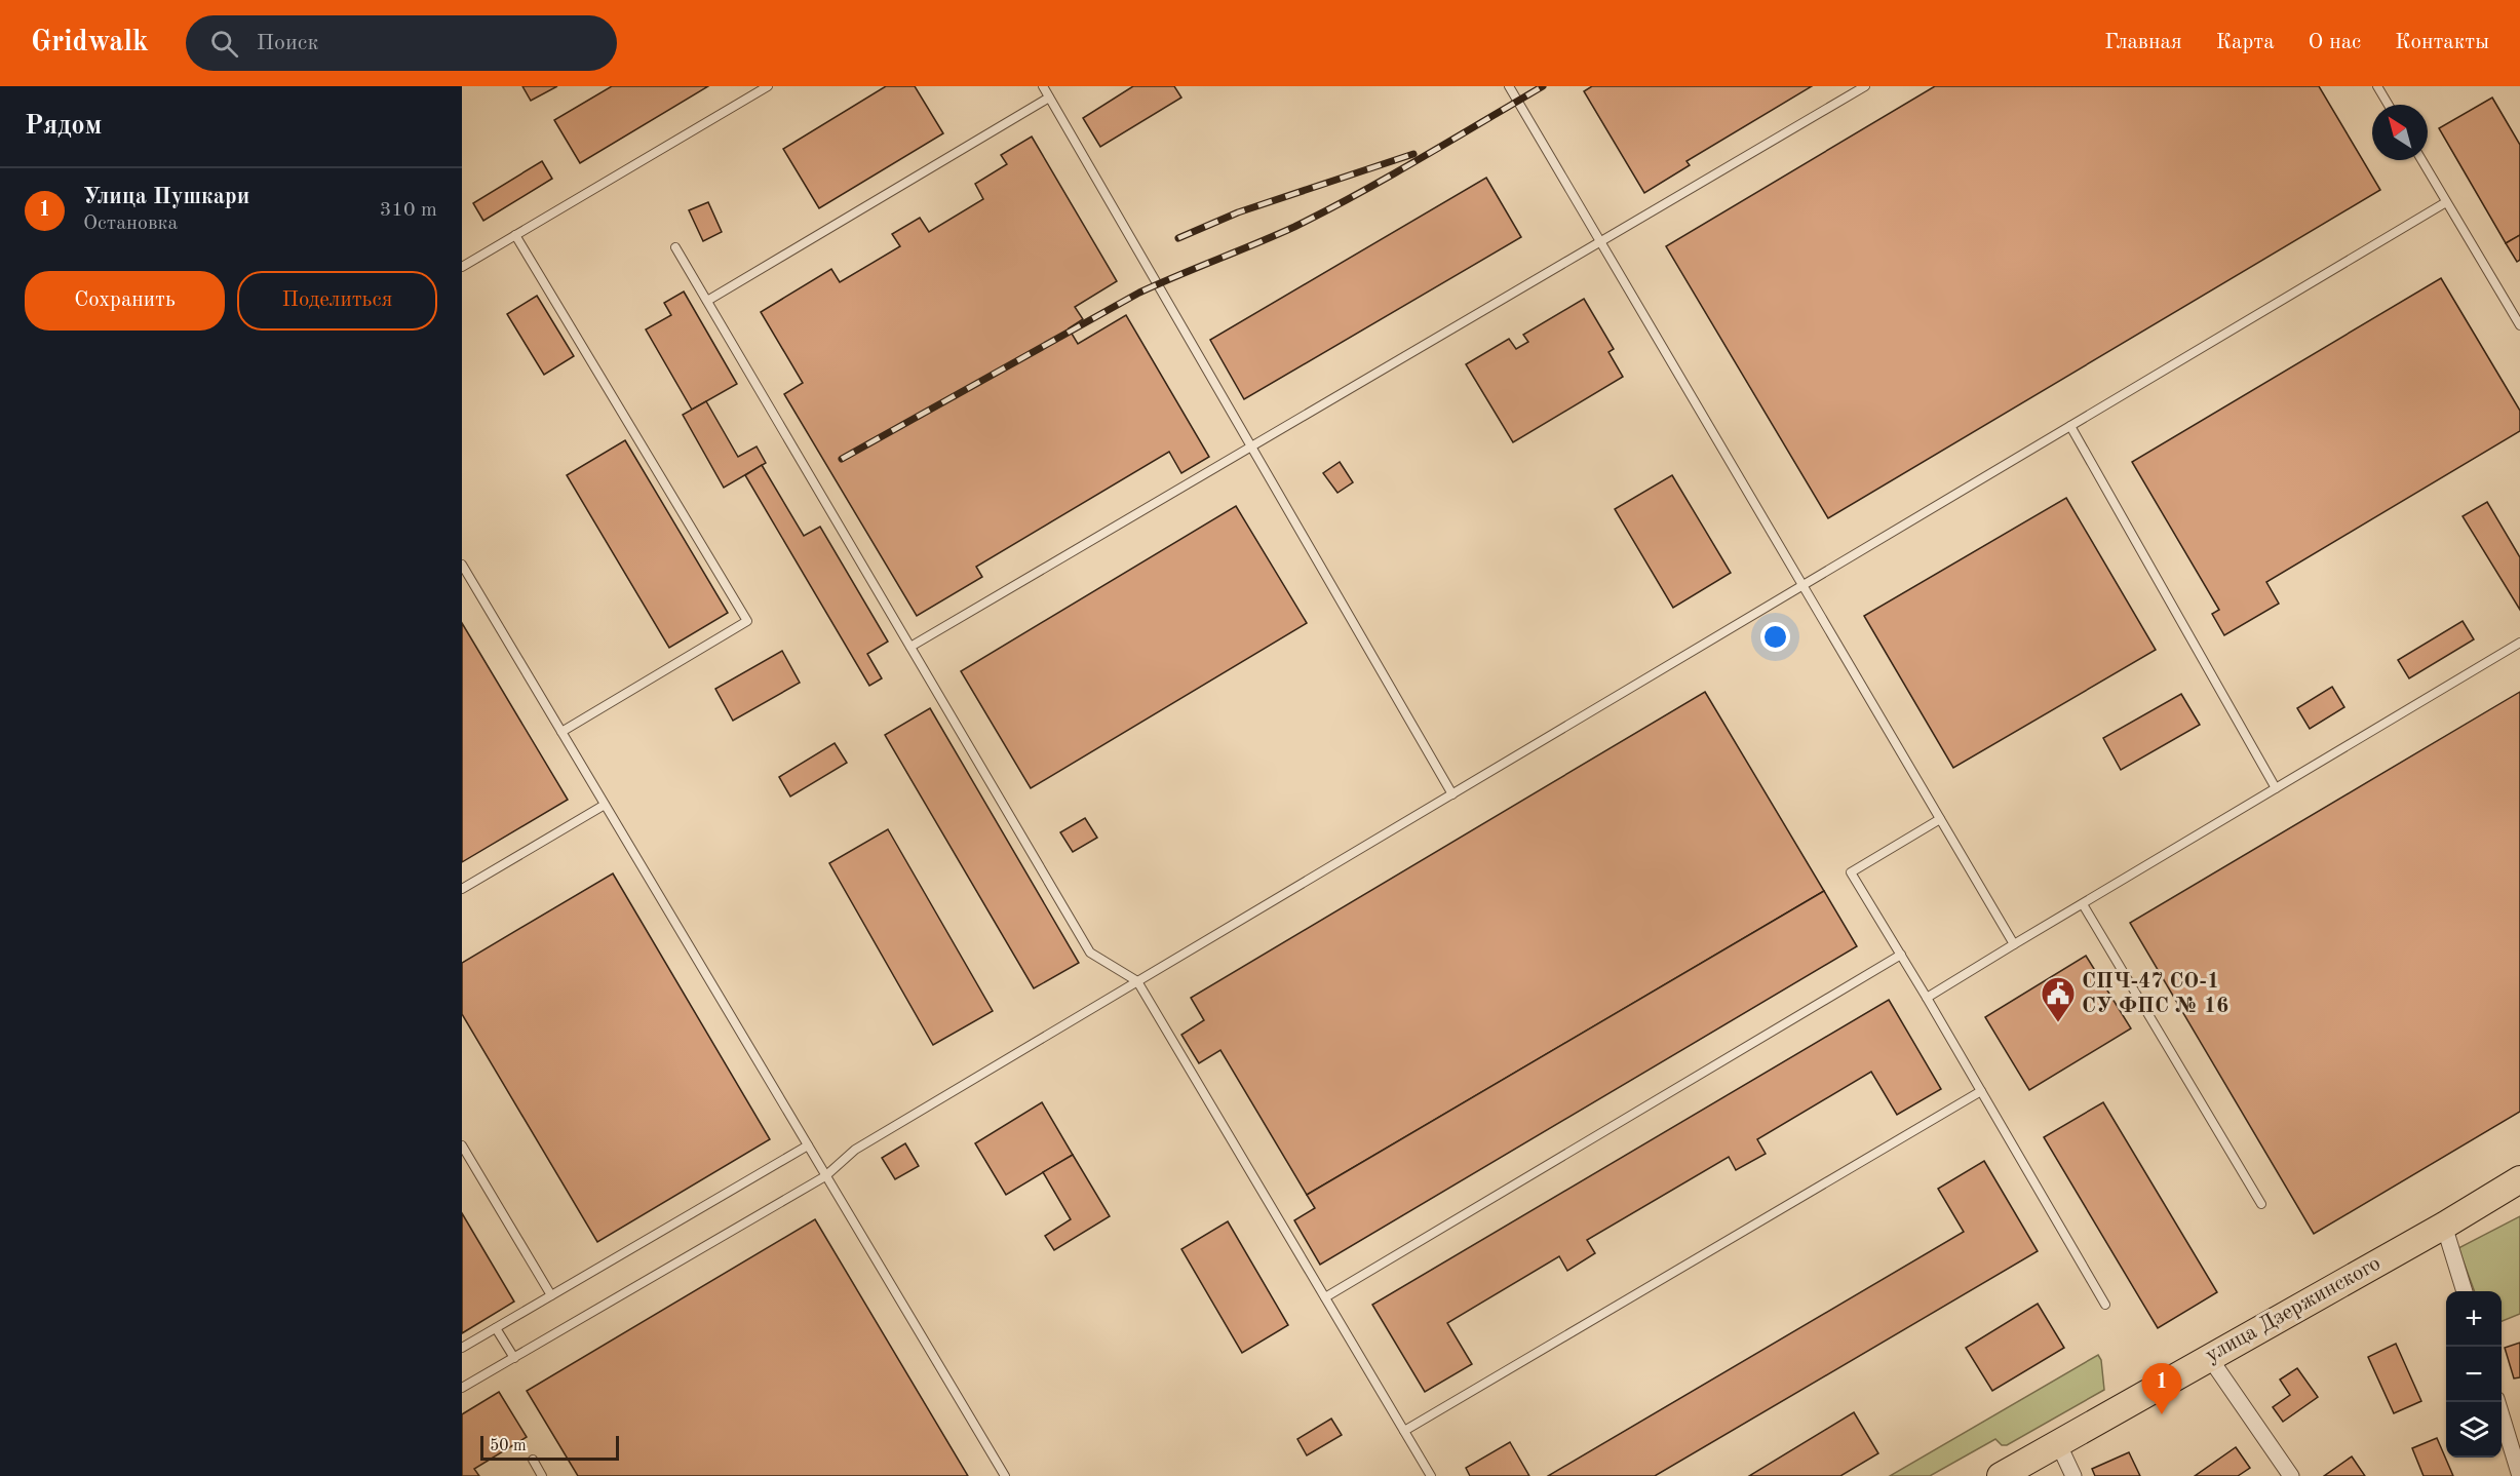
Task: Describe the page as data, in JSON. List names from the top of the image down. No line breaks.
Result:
{"streets":{"highway":["улица Дзержинского"]},"places":{"public building":["СПЧ-47 СО-1 СУ ФПС № 16"]},"scale_bar":"50 m","north":"top left","page":{"header":"Gridwalk","search":"Поиск","nav":["Главная","Карта","О нас","Контакты"],"heading":"Рядом","list":[{"mark":"1","name":"Улица Пушкари","note":"Остановка","value":"310 m"}],"buttons":["Сохранить","Поделиться"],"map_buttons":["+","−"],"pins":"1","scale":"50 m"}}
